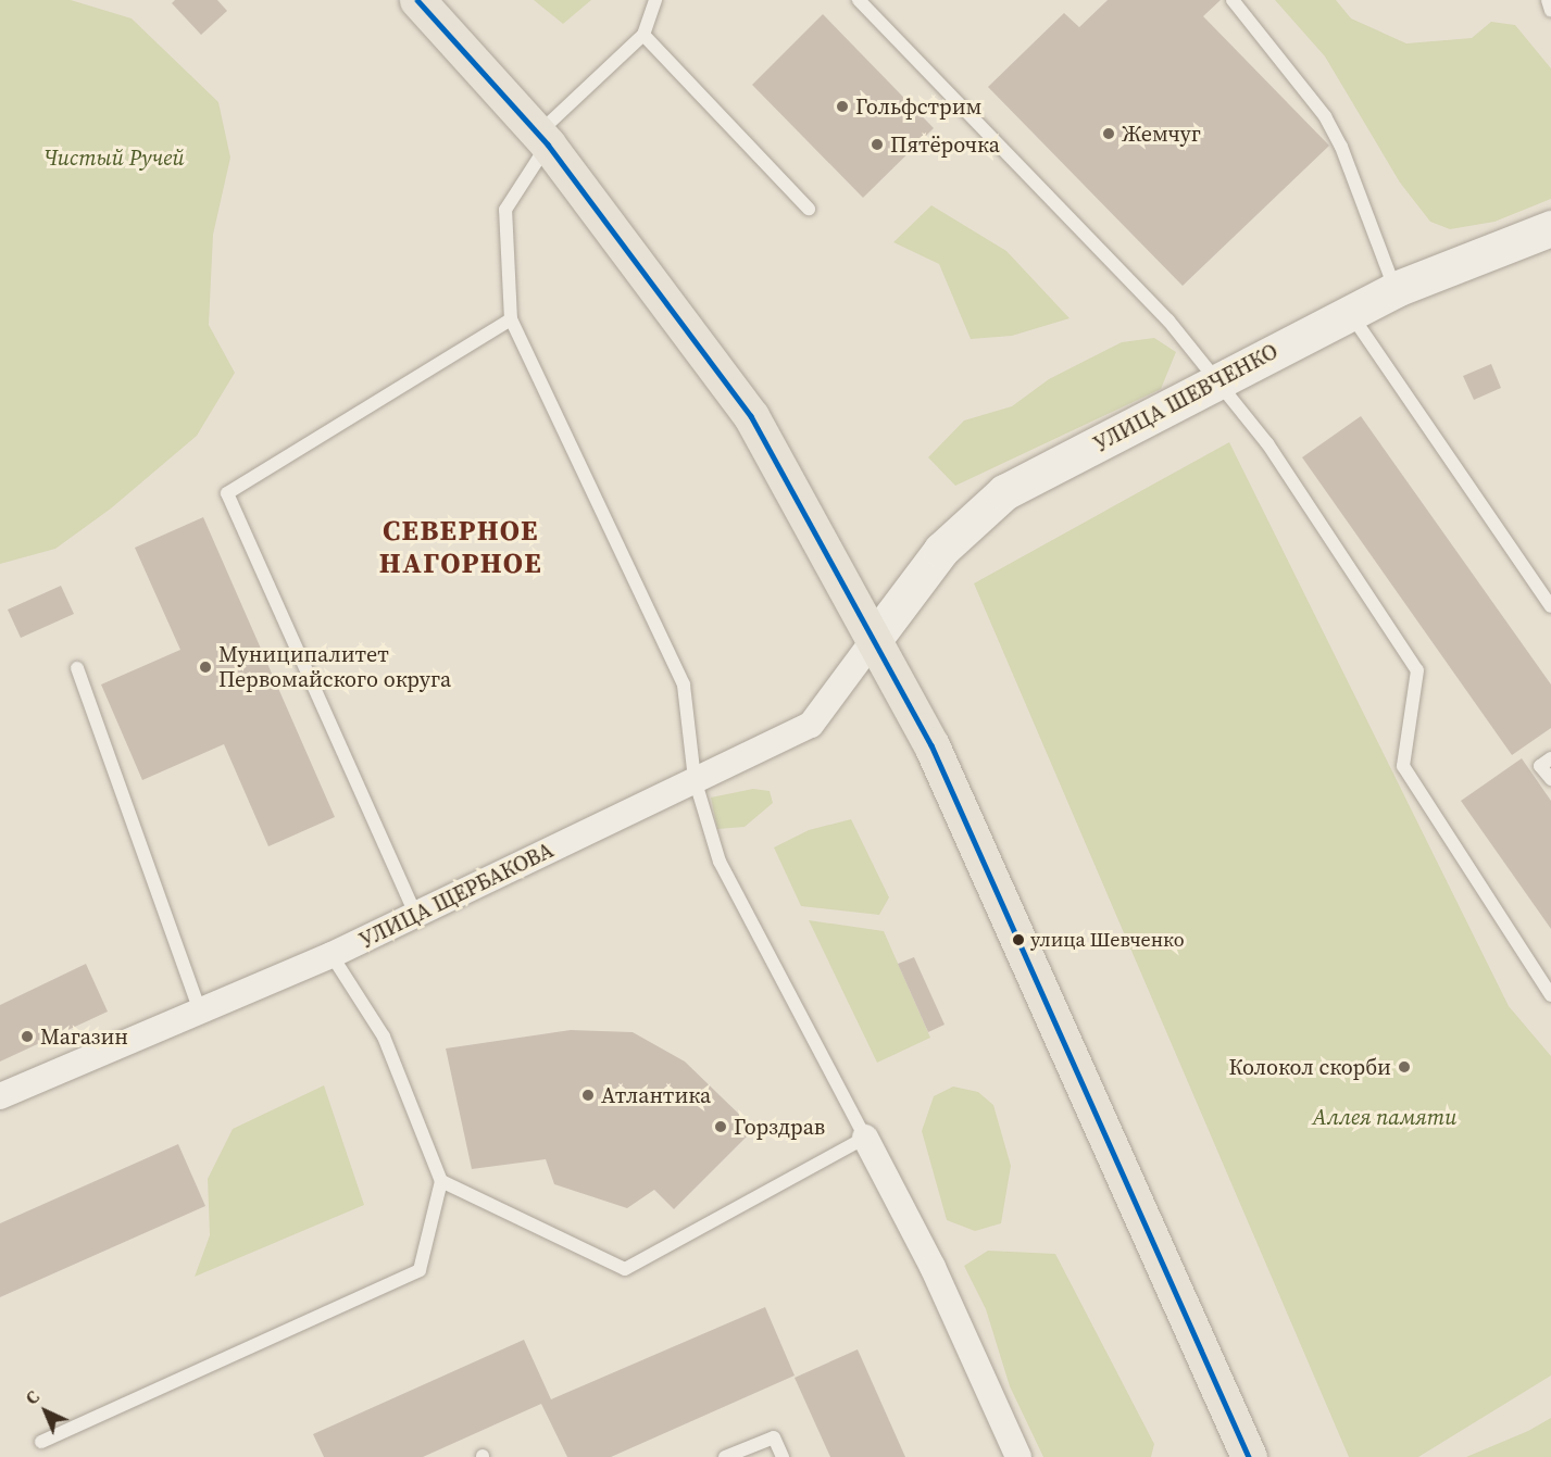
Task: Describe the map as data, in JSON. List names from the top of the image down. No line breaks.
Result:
{"streets":{"main road":["УЛИЦА ШЕВЧЕНКО"],"street":["УЛИЦА ЩЕРБАКОВА"]},"crossings":[["УЛИЦА ШЕВЧЕНКО","УЛИЦА ЩЕРБАКОВА"]],"districts":["СЕВЕРНОЕ НАГОРНОЕ"],"parks":["Чистый Ручей","Аллея памяти"],"places":["Гольфстрим","Жемчуг","Пятёрочка","Муниципалитет Первомайского округа","улица Шевченко","Магазин","Колокол скорби","Атлантика","Горздрав"],"north":"top left"}
